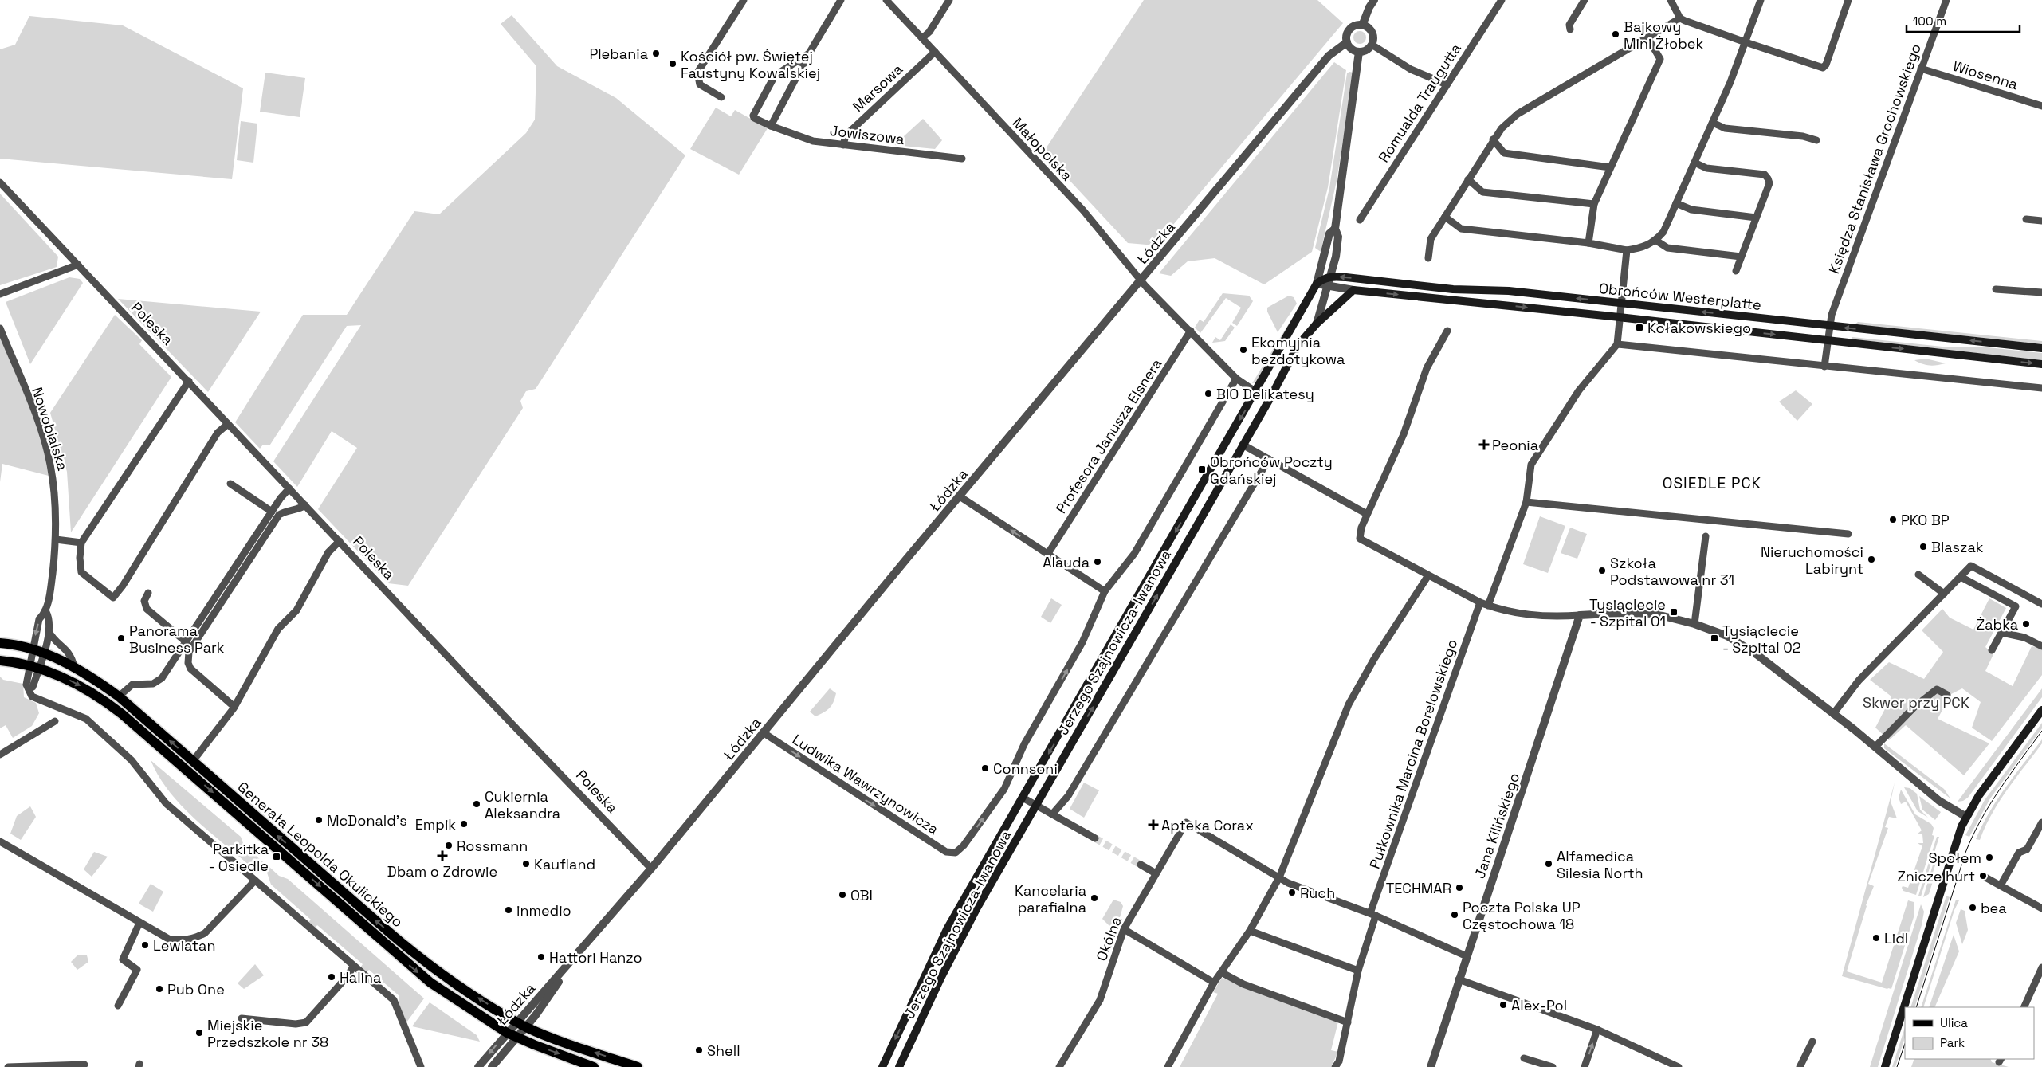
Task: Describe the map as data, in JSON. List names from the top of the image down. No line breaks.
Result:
{"streets":{"main road":["Obrońców Westerplatte","Jerzego Szajnowicza-Iwanowa","Generała Leopolda Okulickiego"],"street":["Wiosenna","Marsowa","Romualda Traugutta","Jowiszowa","Małopolska","Księdza Stanisława Grochowskiego","Łódzka","Poleska","Nowobialska","Profesora Janusza Elsnera","Pułkownika Marcina Borelowskiego","Ludwika Wawrzynowicza","Jana Kilińskiego","Okólna"]},"crossings":[["Wiosenna","Księdza Stanisława Grochowskiego"],["Marsowa","Jowiszowa"],["Marsowa","Małopolska"],["Małopolska","Łódzka"],["Małopolska","Profesora Janusza Elsnera"],["Małopolska","Jerzego Szajnowicza-Iwanowa"],["Księdza Stanisława Grochowskiego","Obrońców Westerplatte"],["Łódzka","Poleska"],["Łódzka","Jerzego Szajnowicza-Iwanowa"],["Łódzka","Ludwika Wawrzynowicza"],["Łódzka","Generała Leopolda Okulickiego"],["Obrońców Westerplatte","Jerzego Szajnowicza-Iwanowa"],["Nowobialska","Generała Leopolda Okulickiego"],["Jerzego Szajnowicza-Iwanowa","Ludwika Wawrzynowicza"]],"one_way":["Ludwika Wawrzynowicza"],"districts":["OSIEDLE PCK"],"parks":["Skwer przy PCK"],"places":{"other":["Bajkowy Mini Żłobek","Plebania","Kościół pw. Świętej Faustyny Kowalskiej","Ekomyjnia bezdotykowa","BIO Delikatesy","PKO BP","Blaszak","Nieruchomości Labirynt","Alauda","Szkoła Podstawowa nr 31","Żabka","Panorama Business Park","Connsoni","Cukiernia Aleksandra","McDonald's","Empik","Rossmann","Społem","Kaufland","Alfamedica Silesia North","Znicze hurt","TECHMAR","Ruch","OBI","Kancelaria parafialna","bea","inmedio","Poczta Polska UP Częstochowa 18","Lidl","Lewiatan","Hattori Hanzo","Halina","Pub One","Alex-Pol","Miejskie Przedszkole nr 38","Shell"],"transit":["Kołakowskiego","Obrońców Poczty Gdańskiej","Tysiąclecie - Szpital 01","Tysiąclecie - Szpital 02","Parkitka - Osiedle"],"health":["Peonia","Apteka Corax","Dbam o Zdrowie"]},"legend":["Ulica","Park"],"scale_bar":"100 m"}
